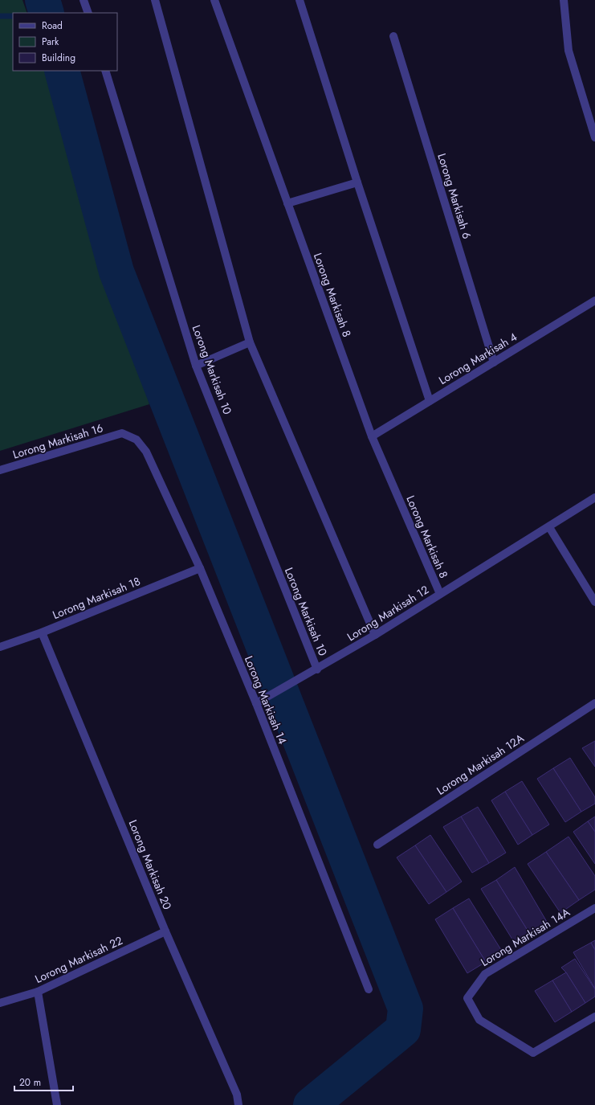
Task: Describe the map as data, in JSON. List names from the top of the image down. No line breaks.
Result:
{"streets":{"street":["Lorong Markisah 6","Lorong Markisah 8","Lorong Markisah 4","Lorong Markisah 10","Lorong Markisah 16","Lorong Markisah 18","Lorong Markisah 12","Lorong Markisah 14","Lorong Markisah 12A","Lorong Markisah 20","Lorong Markisah 14A","Lorong Markisah 22"]},"crossings":[["Lorong Markisah 6","Lorong Markisah 4"],["Lorong Markisah 8","Lorong Markisah 4"],["Lorong Markisah 8","Lorong Markisah 12"],["Lorong Markisah 10","Lorong Markisah 12"],["Lorong Markisah 16","Lorong Markisah 14"],["Lorong Markisah 18","Lorong Markisah 14"],["Lorong Markisah 18","Lorong Markisah 20"],["Lorong Markisah 12","Lorong Markisah 14"],["Lorong Markisah 20","Lorong Markisah 22"]],"legend":["Road","Park","Building"],"scale_bar":"20 m"}
